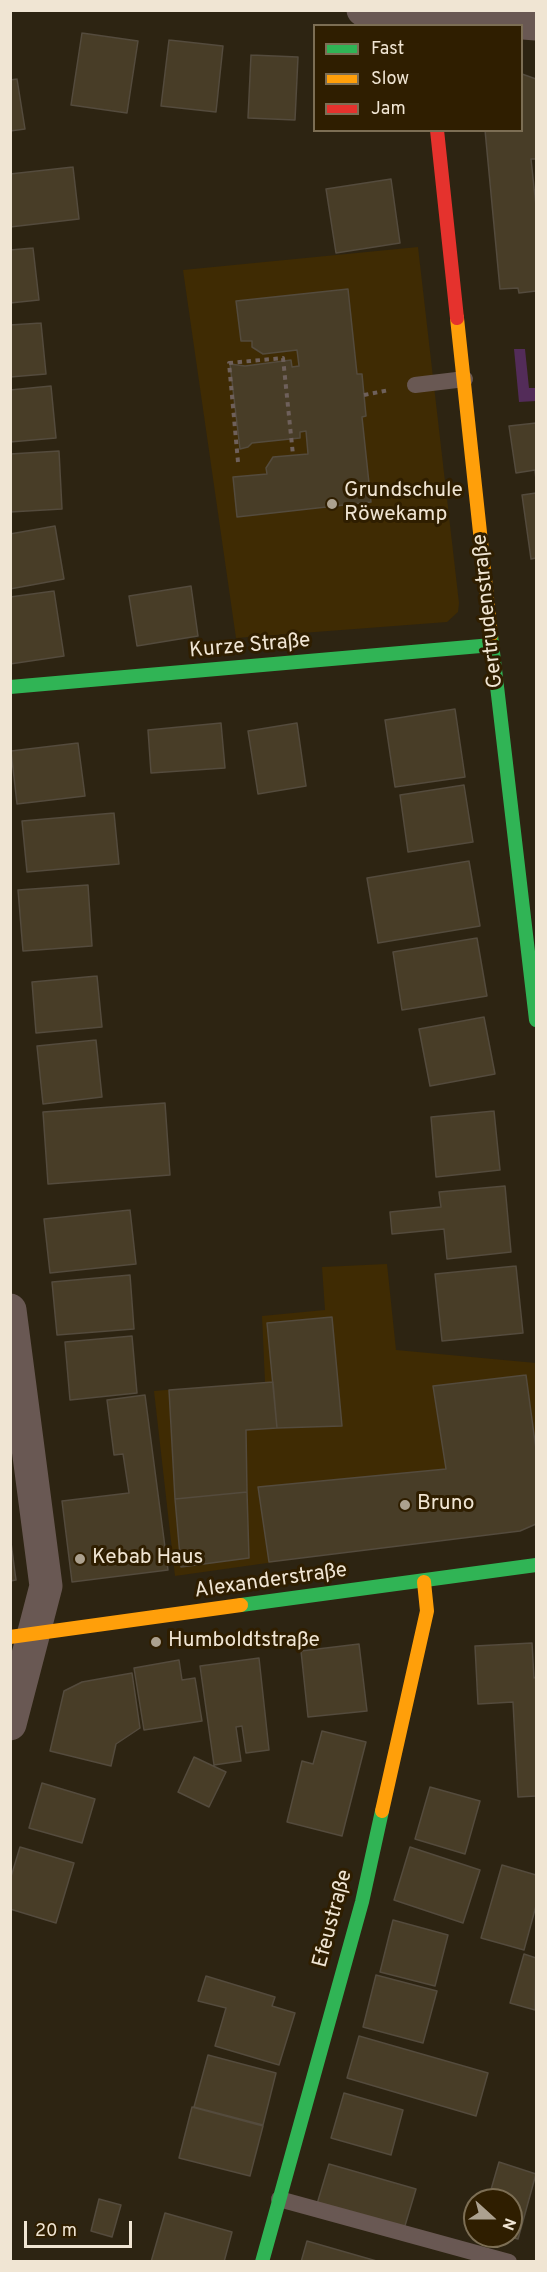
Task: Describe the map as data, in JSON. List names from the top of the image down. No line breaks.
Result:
{"streets":{"street":["Gertrudenstraße","Kurze Straße","Alexanderstraße","Efeustraße"]},"crossings":[["Gertrudenstraße","Kurze Straße"],["Alexanderstraße","Efeustraße"]],"places":["Grundschule Röwekamp","Bruno","Kebab Haus","Humboldtstraße"],"legend":["Fast","Slow","Jam"],"scale_bar":"20 m","north":"right"}
